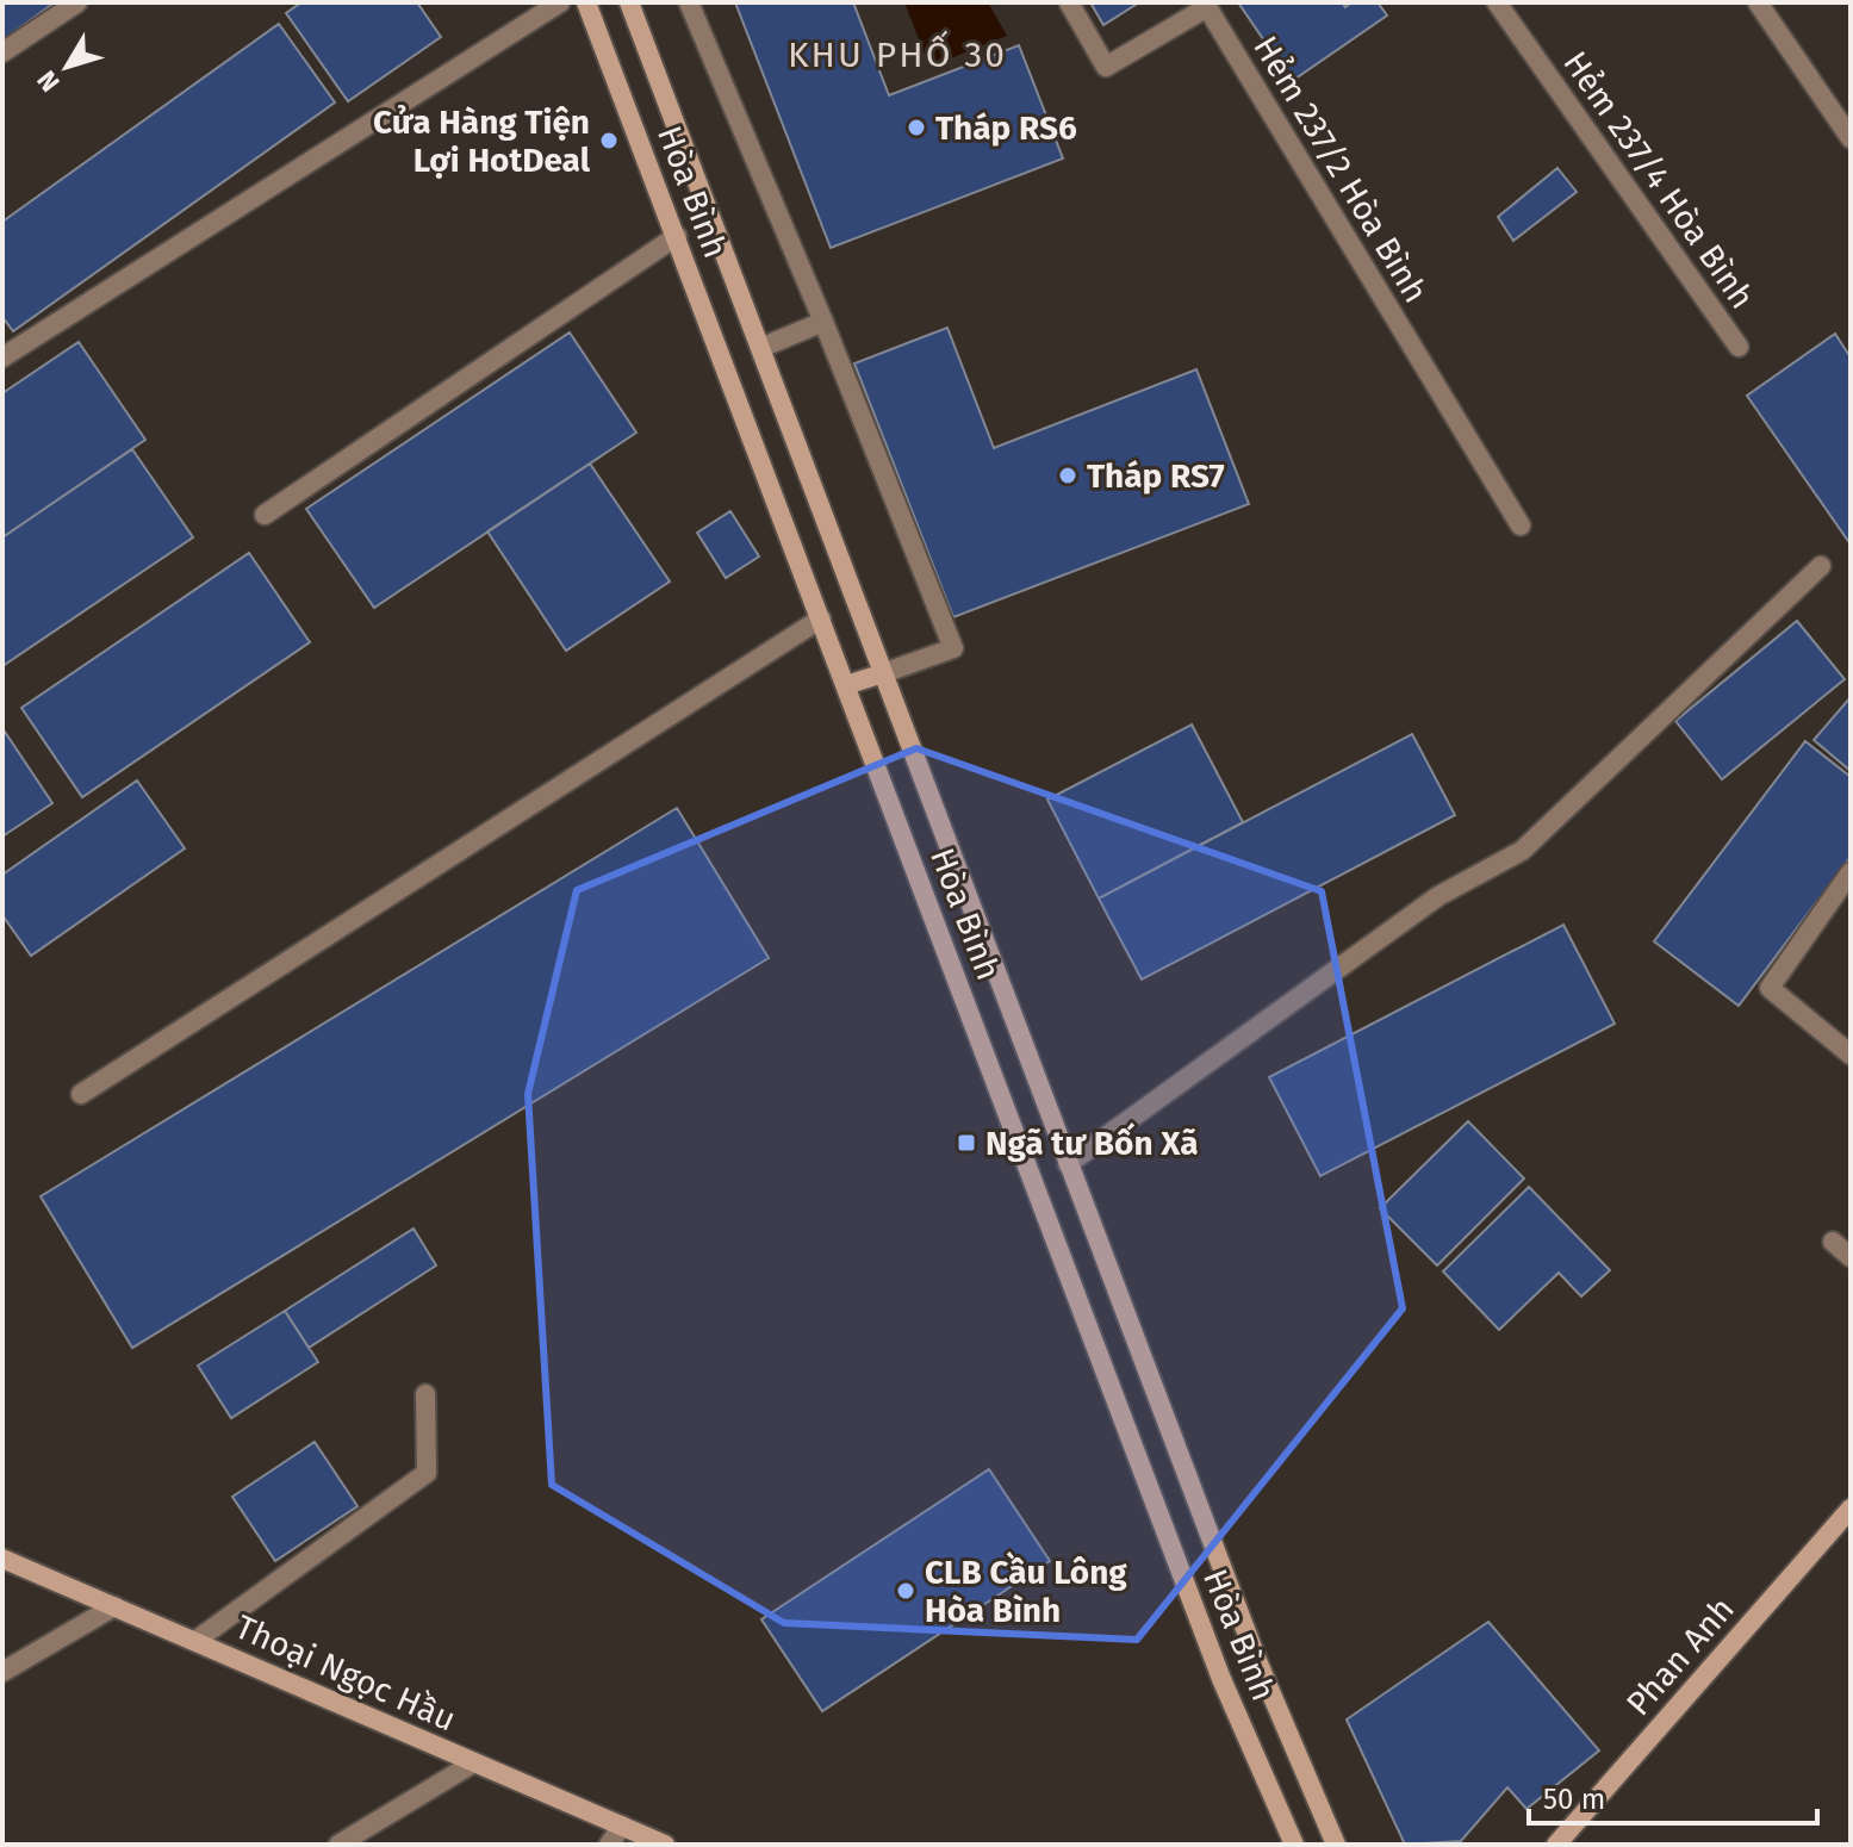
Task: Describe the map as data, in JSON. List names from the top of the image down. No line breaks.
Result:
{"streets":{"main road":["Hòa Bình","Phan Anh","Thoại Ngọc Hầu"],"street":["Hẻm 237/2 Hòa Bình","Hẻm 237/4 Hòa Bình"]},"districts":["KHU PHỐ 30"],"places":{"other":["Tháp RS6","Cửa Hàng Tiện Lợi HotDeal","Tháp RS7","CLB Cầu Lông Hòa Bình"],"transit":["Ngã tư Bốn Xã"]},"scale_bar":"50 m","north":"bottom left"}
